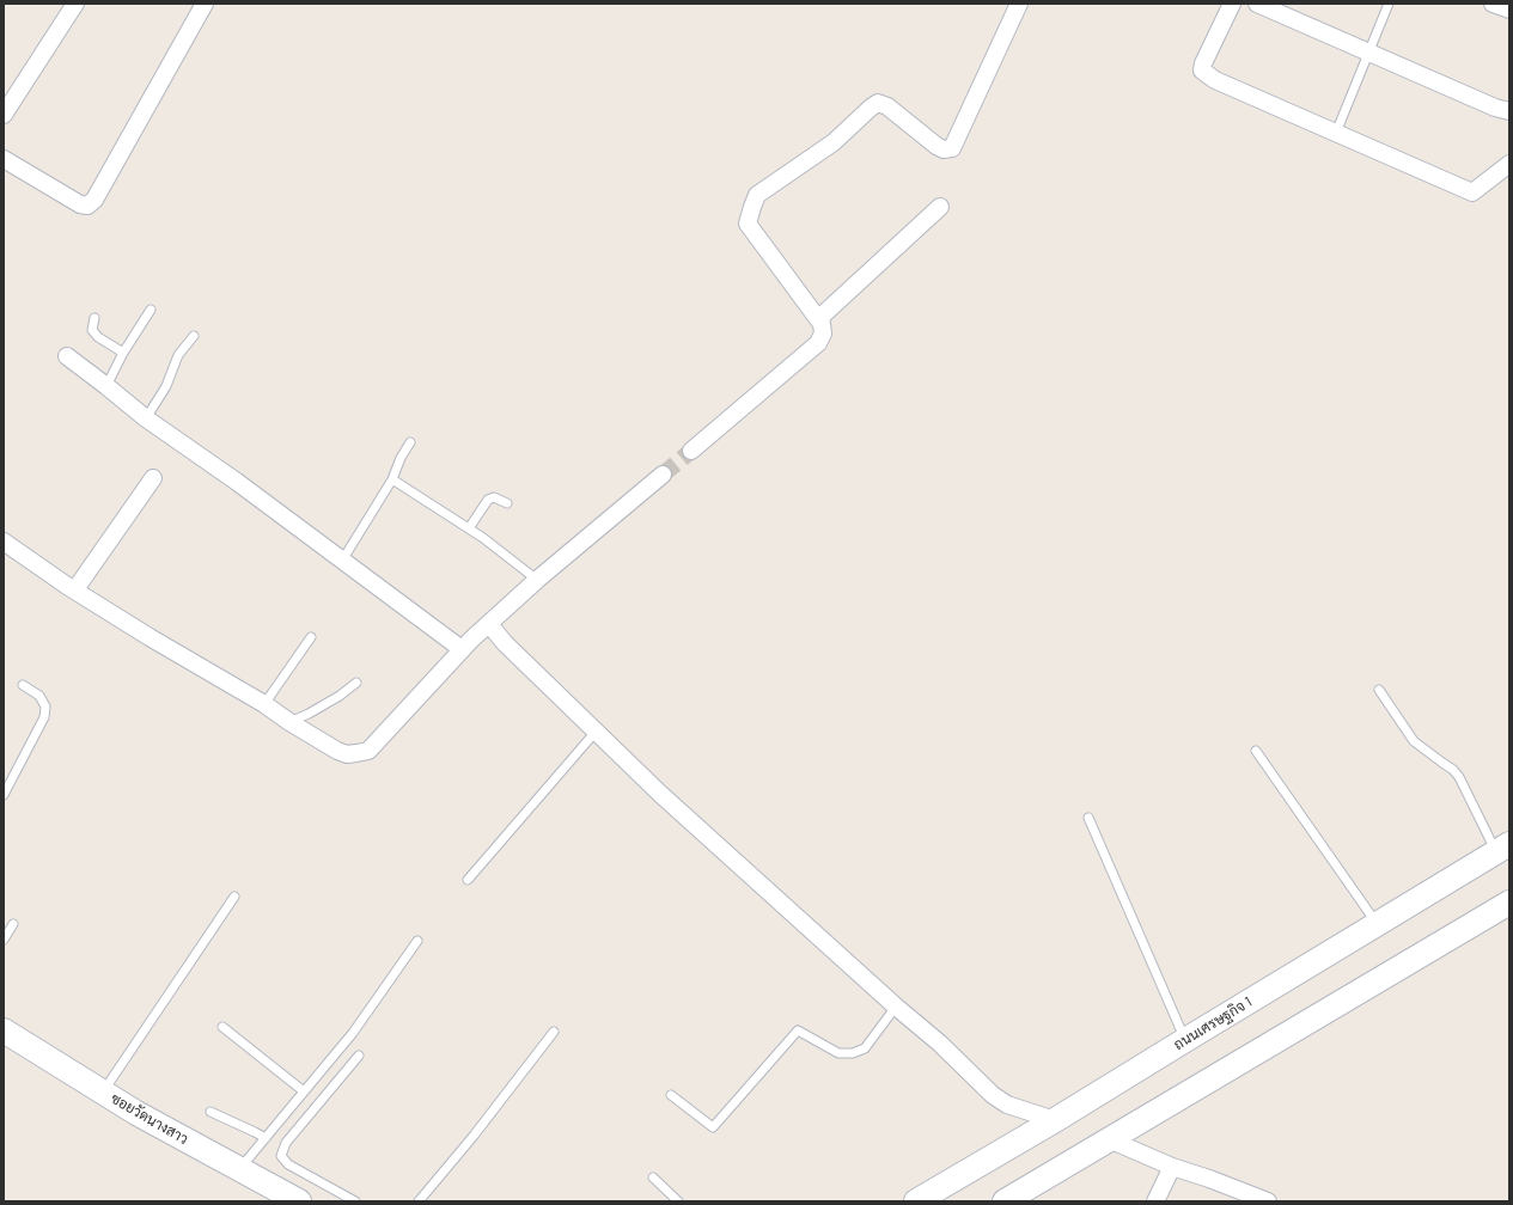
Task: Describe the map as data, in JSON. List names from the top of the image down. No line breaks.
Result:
{"streets":{"main road":["ถนนเศรษฐกิจ 1","ซอยวัดนางสาว"]}}
